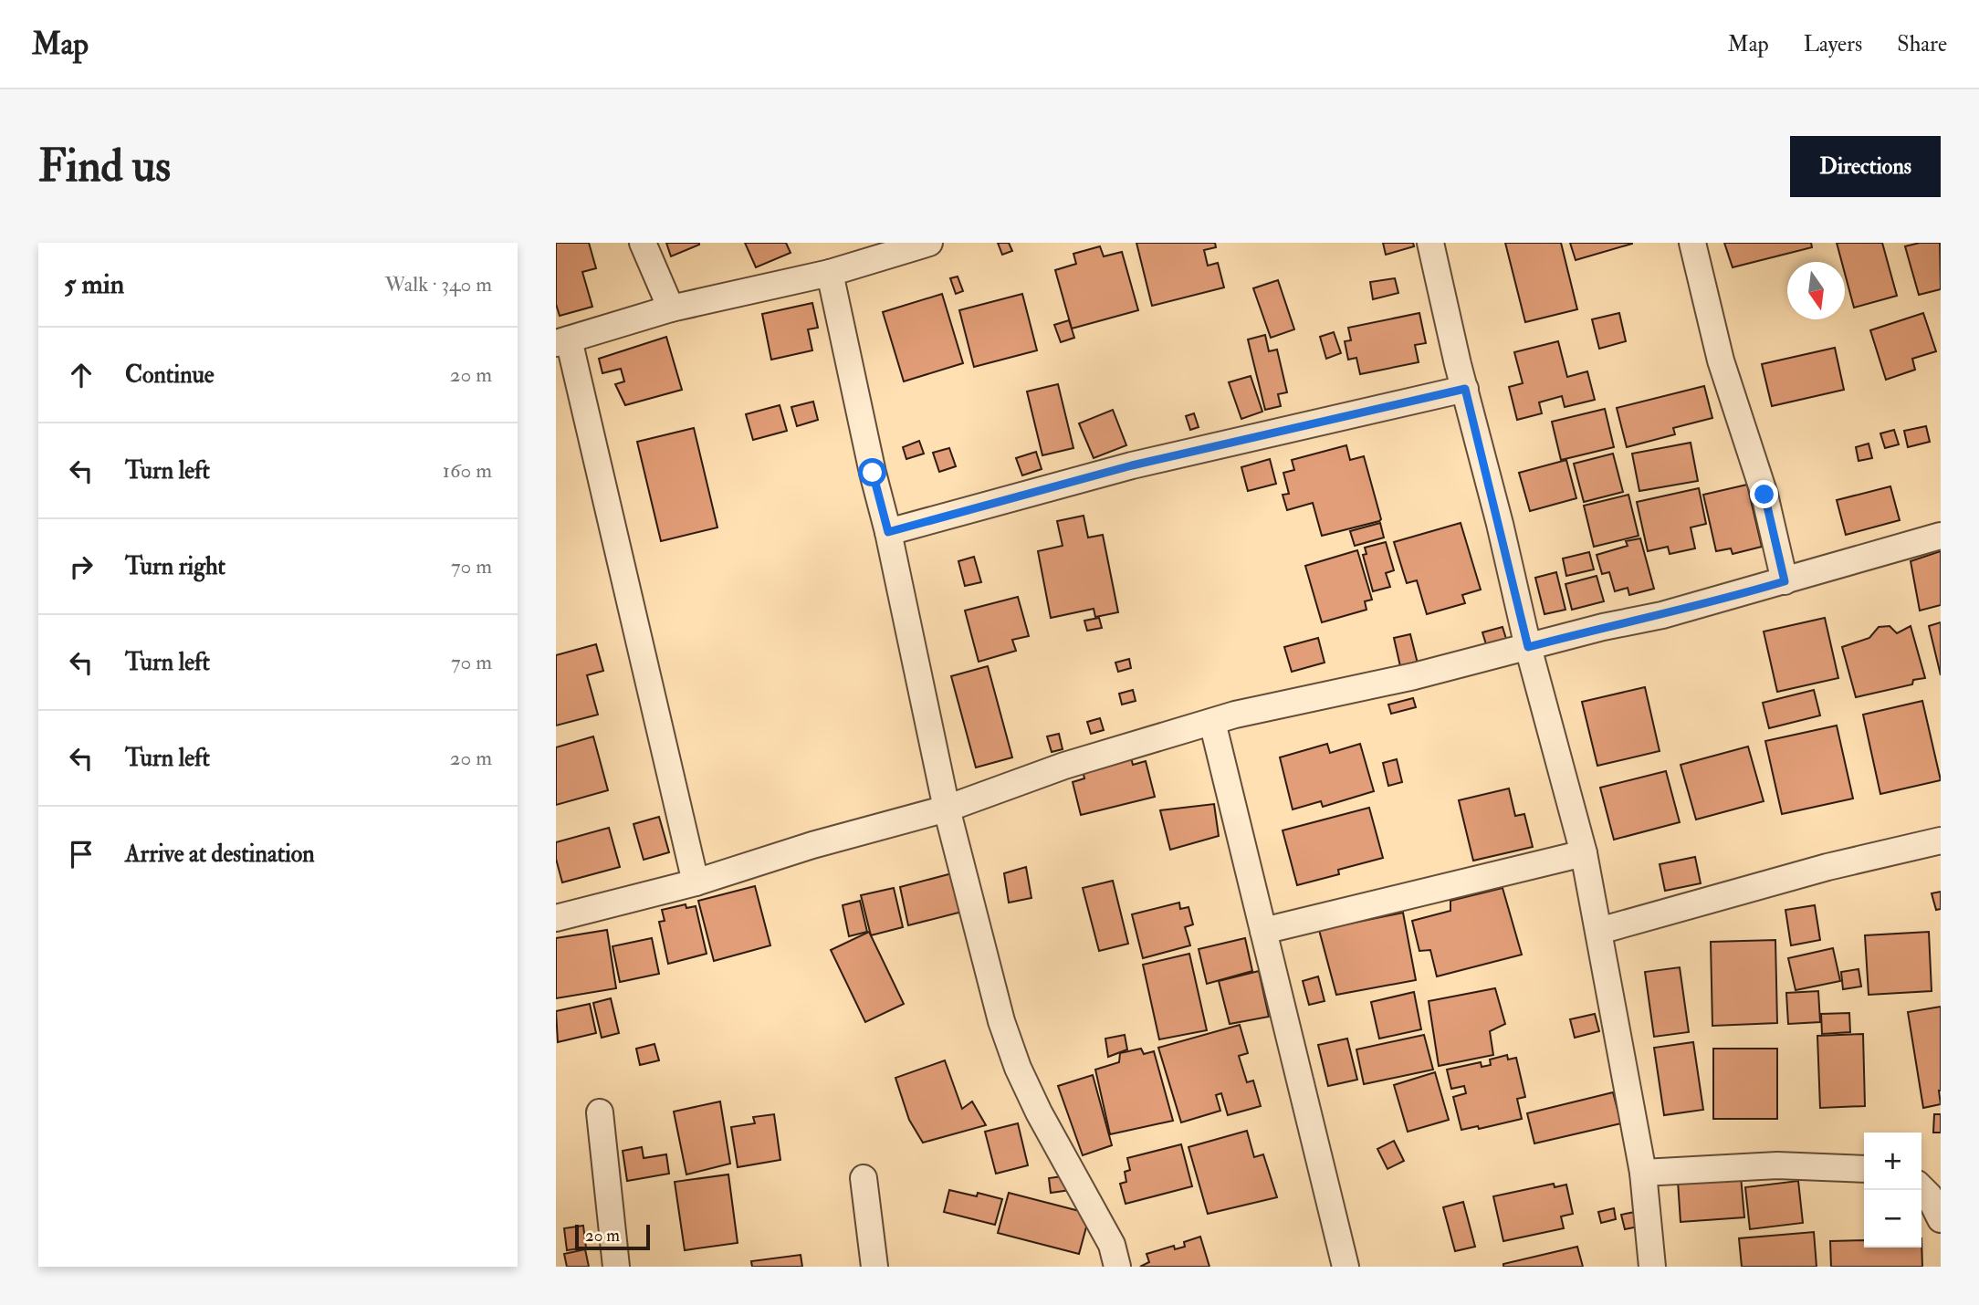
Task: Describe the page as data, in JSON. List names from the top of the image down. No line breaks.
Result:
{"scale_bar":"20 m","north":"bottom","page":{"header":"Map","nav":["Map","Layers","Share"],"buttons":"Directions","title":"Find us","heading":["5 min","Walk · 340 m"],"list":[["Continue","20 m"],["Turn left","160 m"],["Turn right","70 m"],["Turn left","70 m"],["Turn left","20 m"],"Arrive at destination"],"map_buttons":["+","−"],"scale":"20 m"}}
